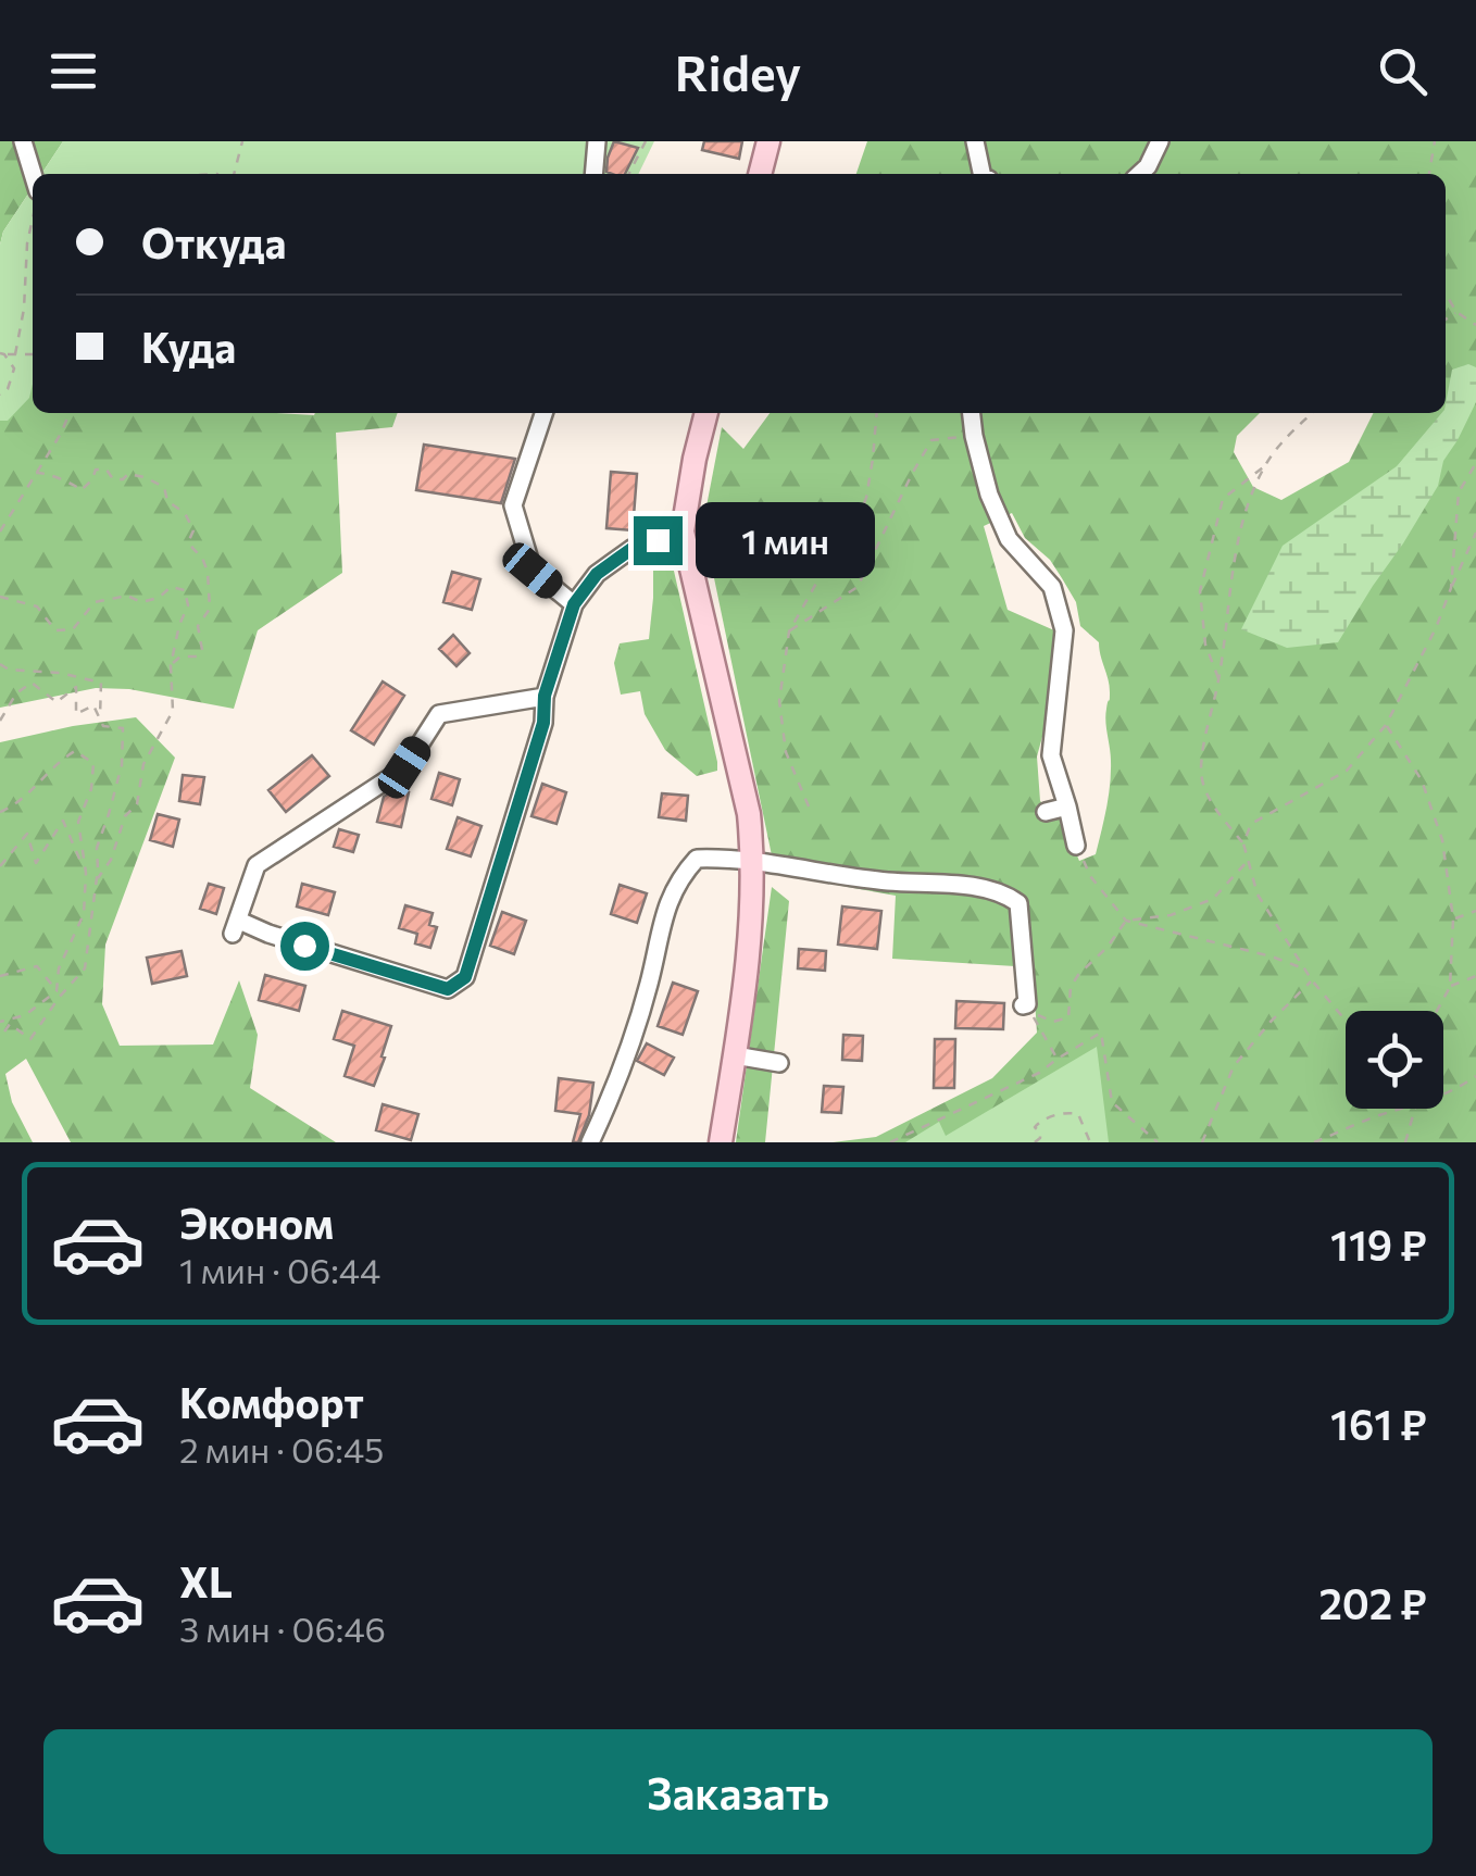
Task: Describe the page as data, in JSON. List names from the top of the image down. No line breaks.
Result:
{"page":{"header":"Ridey","banner":["Откуда","Куда"],"bubble":"1 мин","list":[{"name":"Эконом","note":"1 мин · 06:44","value":"119 ₽"},{"name":"Комфорт","note":"2 мин · 06:45","value":"161 ₽"},{"name":"XL","note":"3 мин · 06:46","value":"202 ₽"}],"buttons":"Заказать"}}
